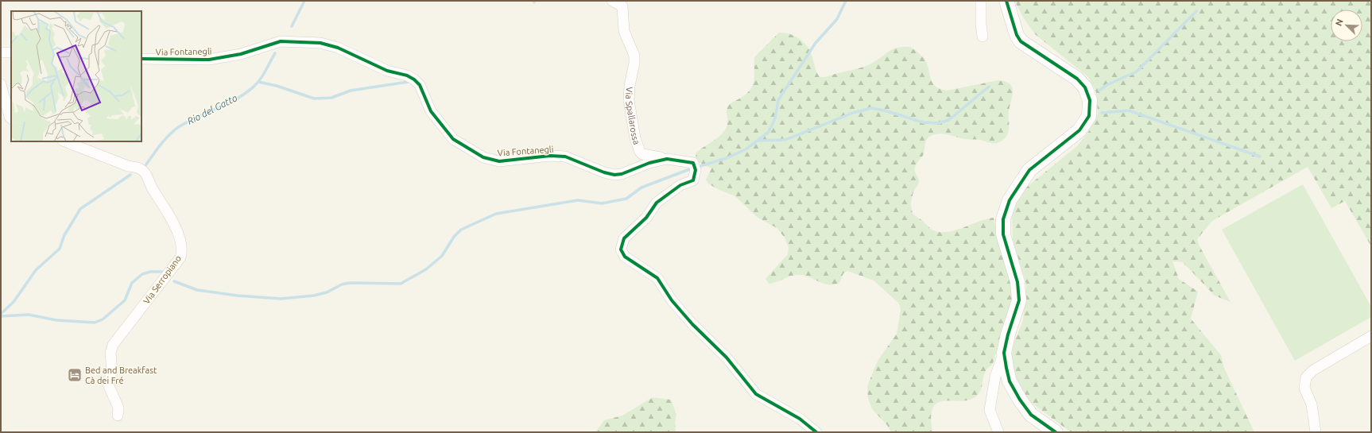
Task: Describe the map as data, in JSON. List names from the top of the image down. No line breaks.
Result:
{"streets":{"street":["Via Fontanegli","Via Spallarossa","Via Serropiano"]},"crossings":[["Via Fontanegli","Via Spallarossa"]],"water":["Rio del Gatto"],"places":{"hotel":["Bed and Breakfast Cà dei Fré"]},"north":"top left"}
